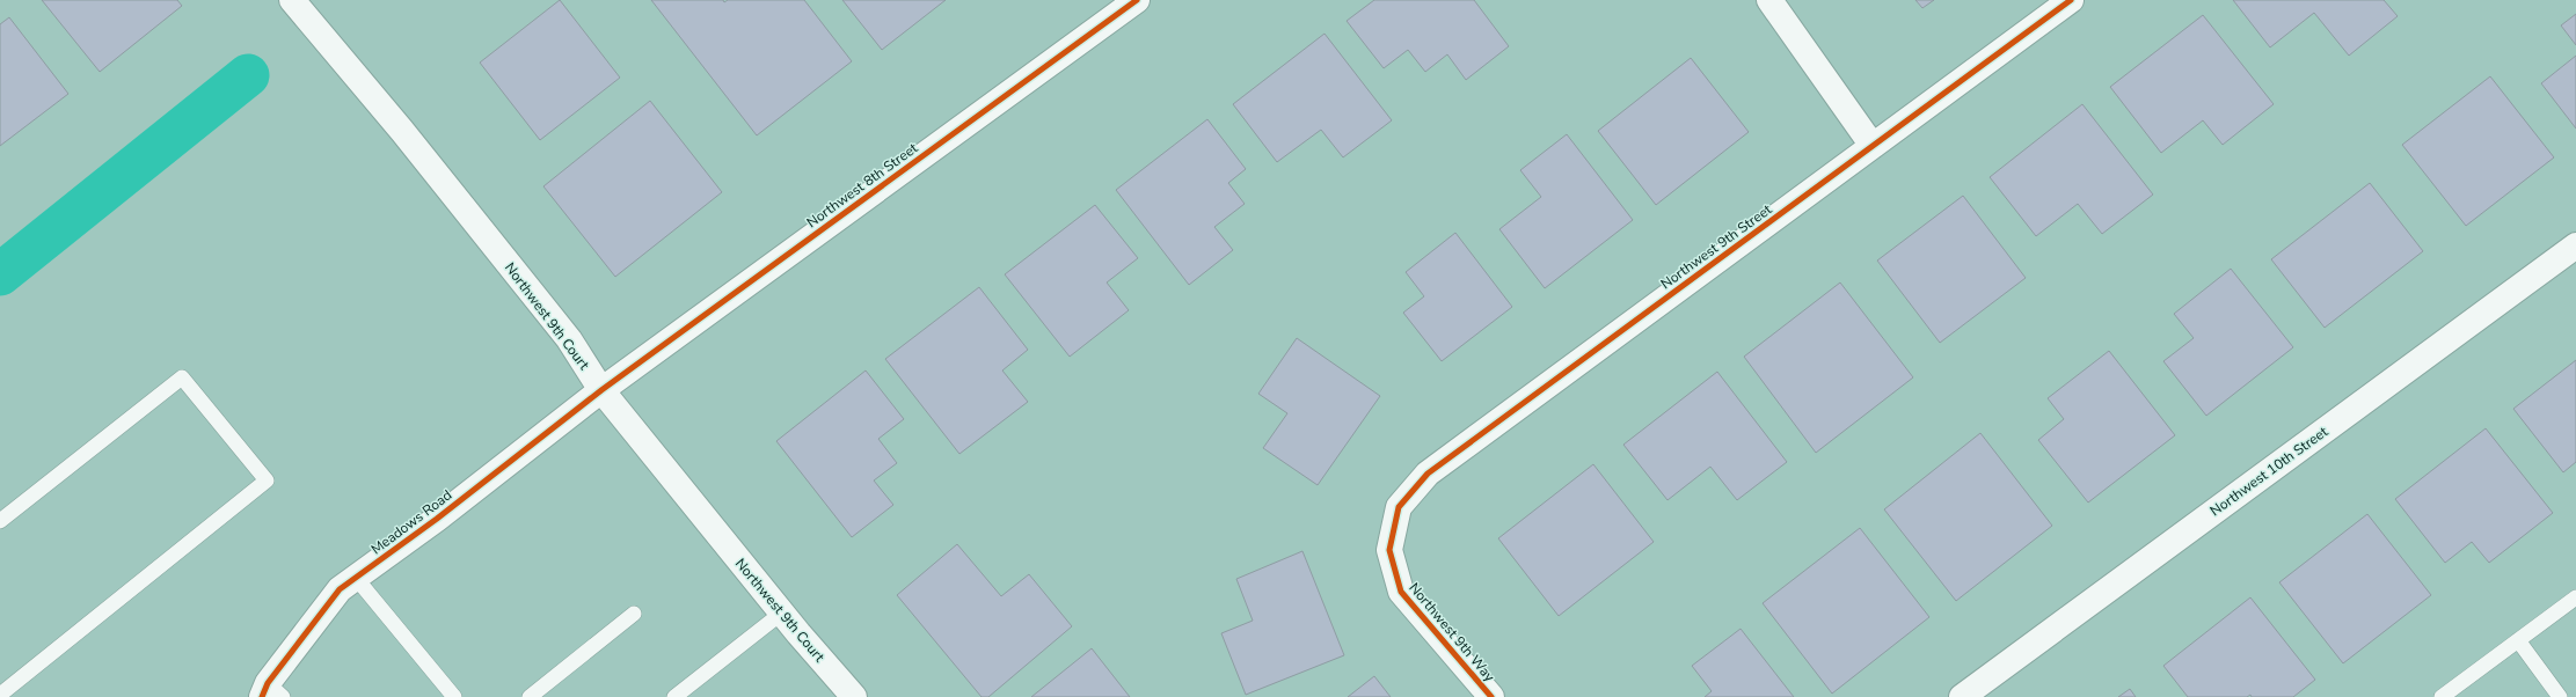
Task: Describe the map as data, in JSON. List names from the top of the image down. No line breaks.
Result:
{"streets":{"street":["Northwest 8th Street","Northwest 9th Street","Northwest 9th Court","Northwest 10th Street","Meadows Road","Northwest 9th Way"]},"crossings":[["Northwest 8th Street","Northwest 9th Court"],["Northwest 8th Street","Meadows Road"],["Northwest 9th Street","Northwest 9th Way"],["Northwest 9th Court","Meadows Road"]]}
